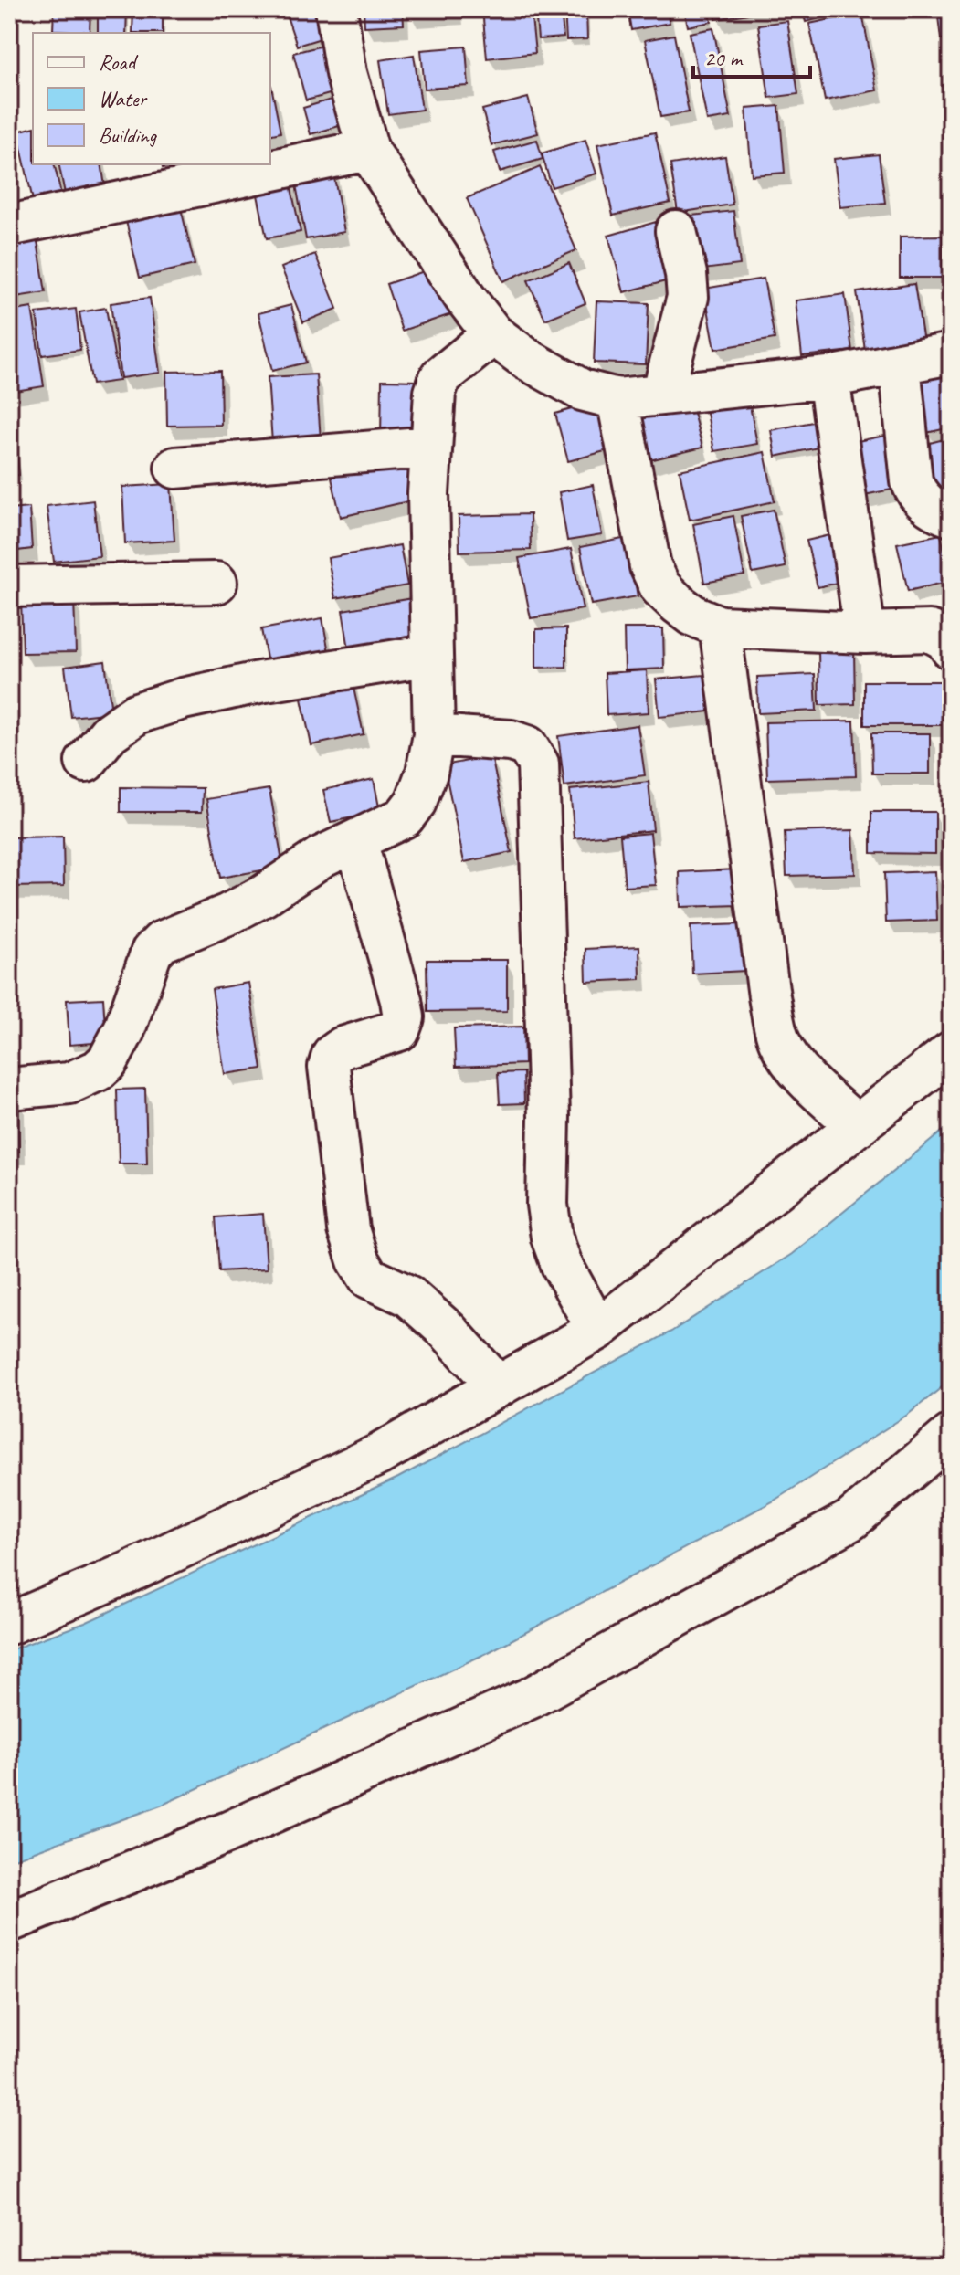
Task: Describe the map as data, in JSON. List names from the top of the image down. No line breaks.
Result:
{"legend":["Road","Water","Building"],"scale_bar":"20 m"}
